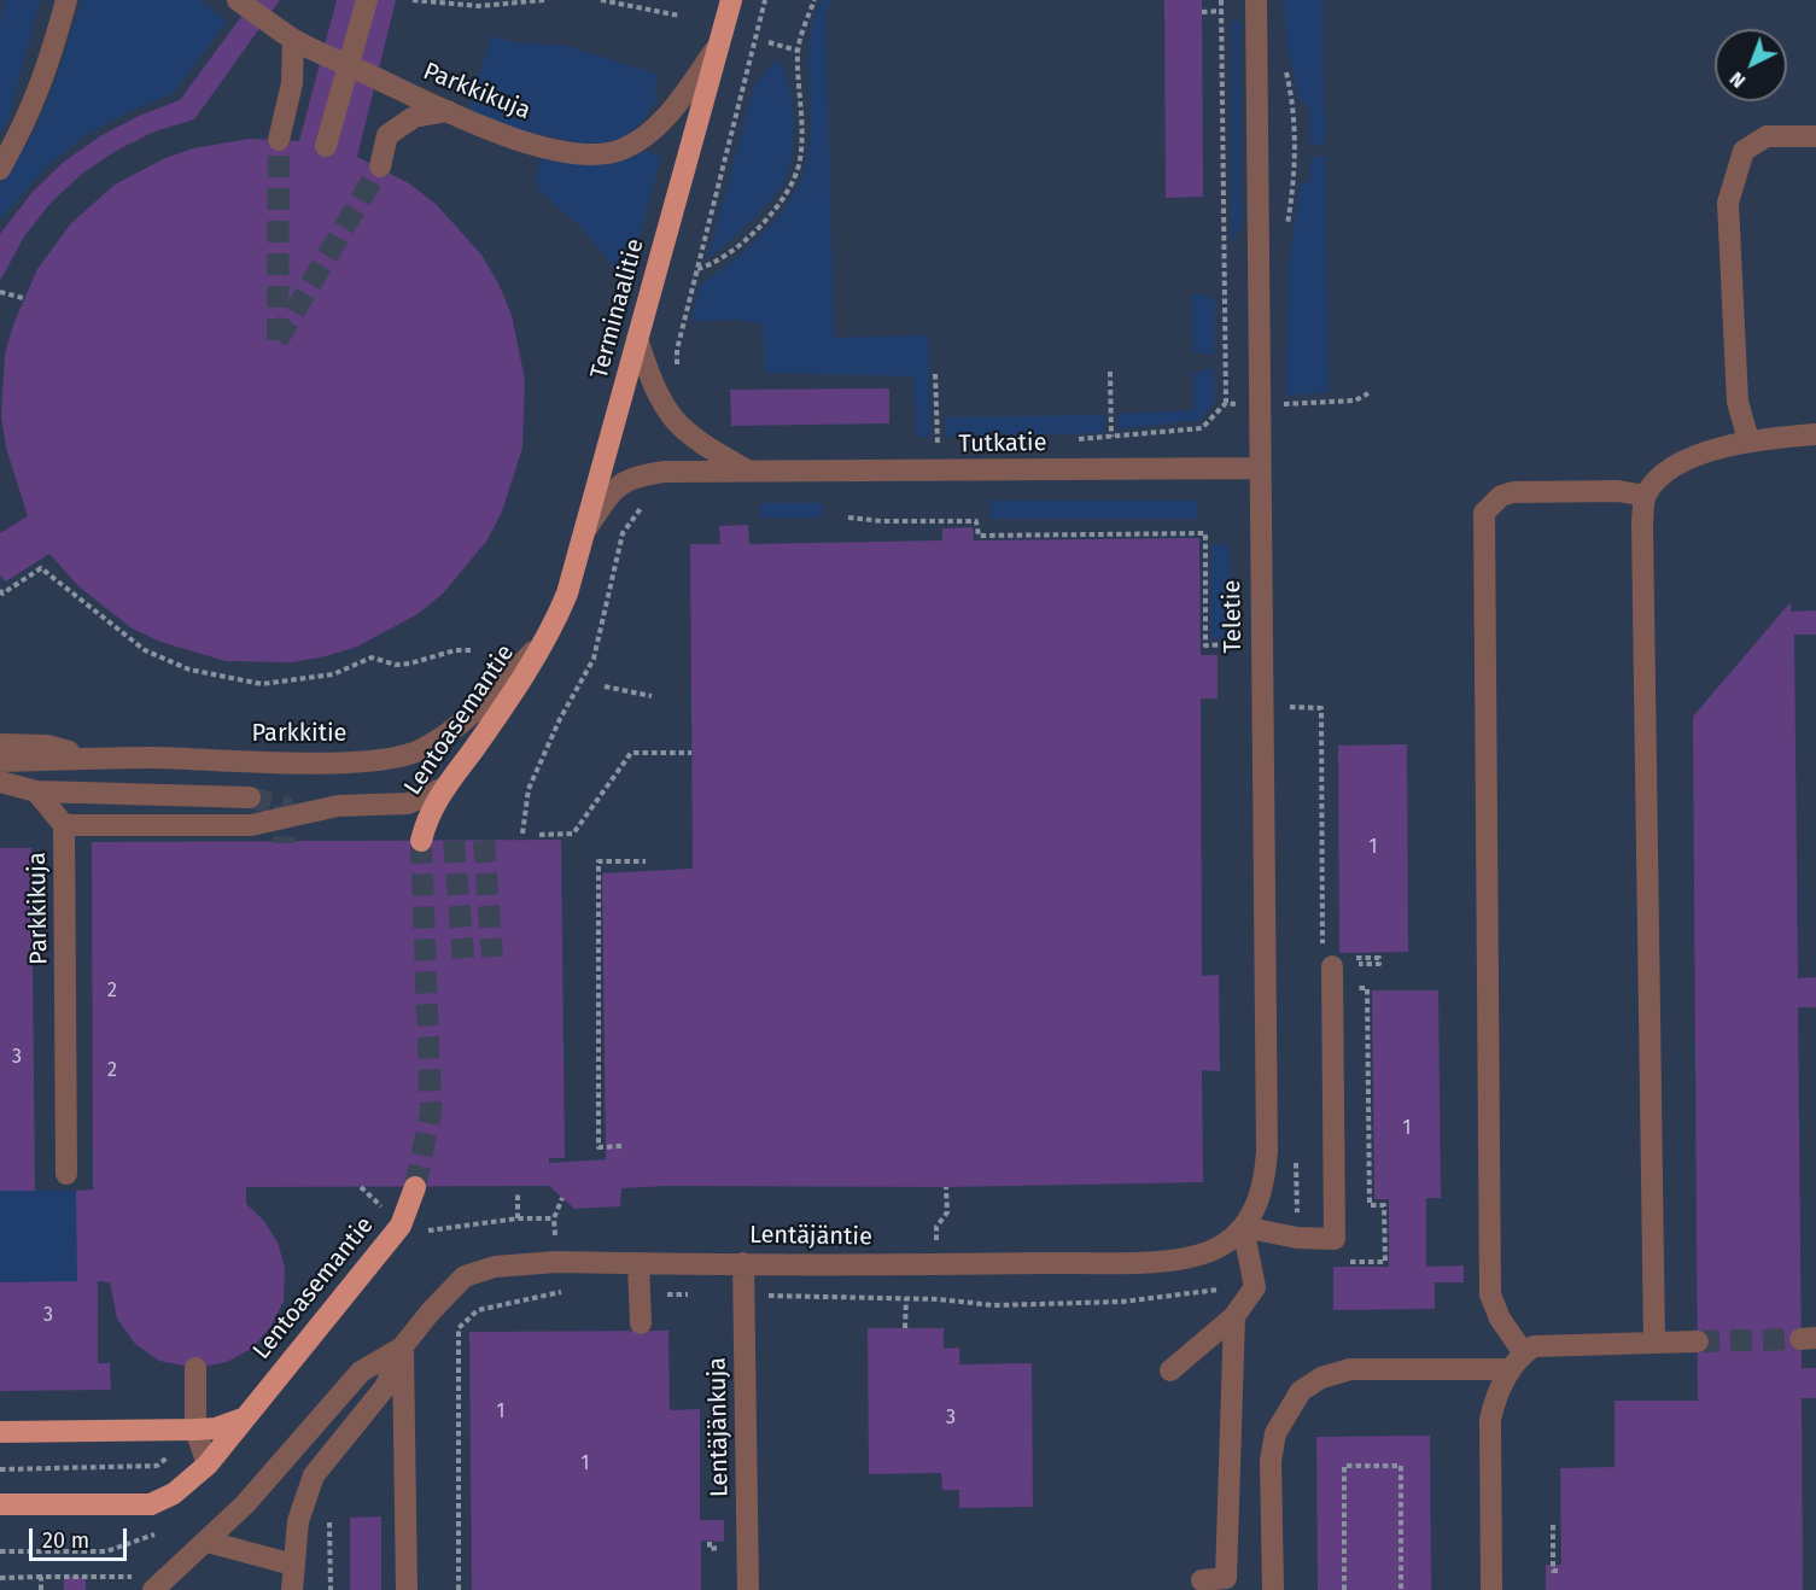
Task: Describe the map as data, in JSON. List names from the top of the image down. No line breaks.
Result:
{"streets":{"main road":["Terminaalitie","Lentoasemantie"],"street":["Parkkikuja","Tutkatie","Teletie","Parkkitie","Lentäjäntie","Lentäjänkuja"]},"crossings":[["Parkkikuja","Terminaalitie"],["Terminaalitie","Tutkatie"],["Terminaalitie","Lentoasemantie"],["Terminaalitie","Parkkitie"],["Tutkatie","Teletie"],["Teletie","Lentäjäntie"],["Lentoasemantie","Parkkitie"],["Lentäjäntie","Lentäjänkuja"]],"house_numbers":["1","2","3","2","1","3","1","3","1"],"scale_bar":"20 m","north":"bottom left"}
